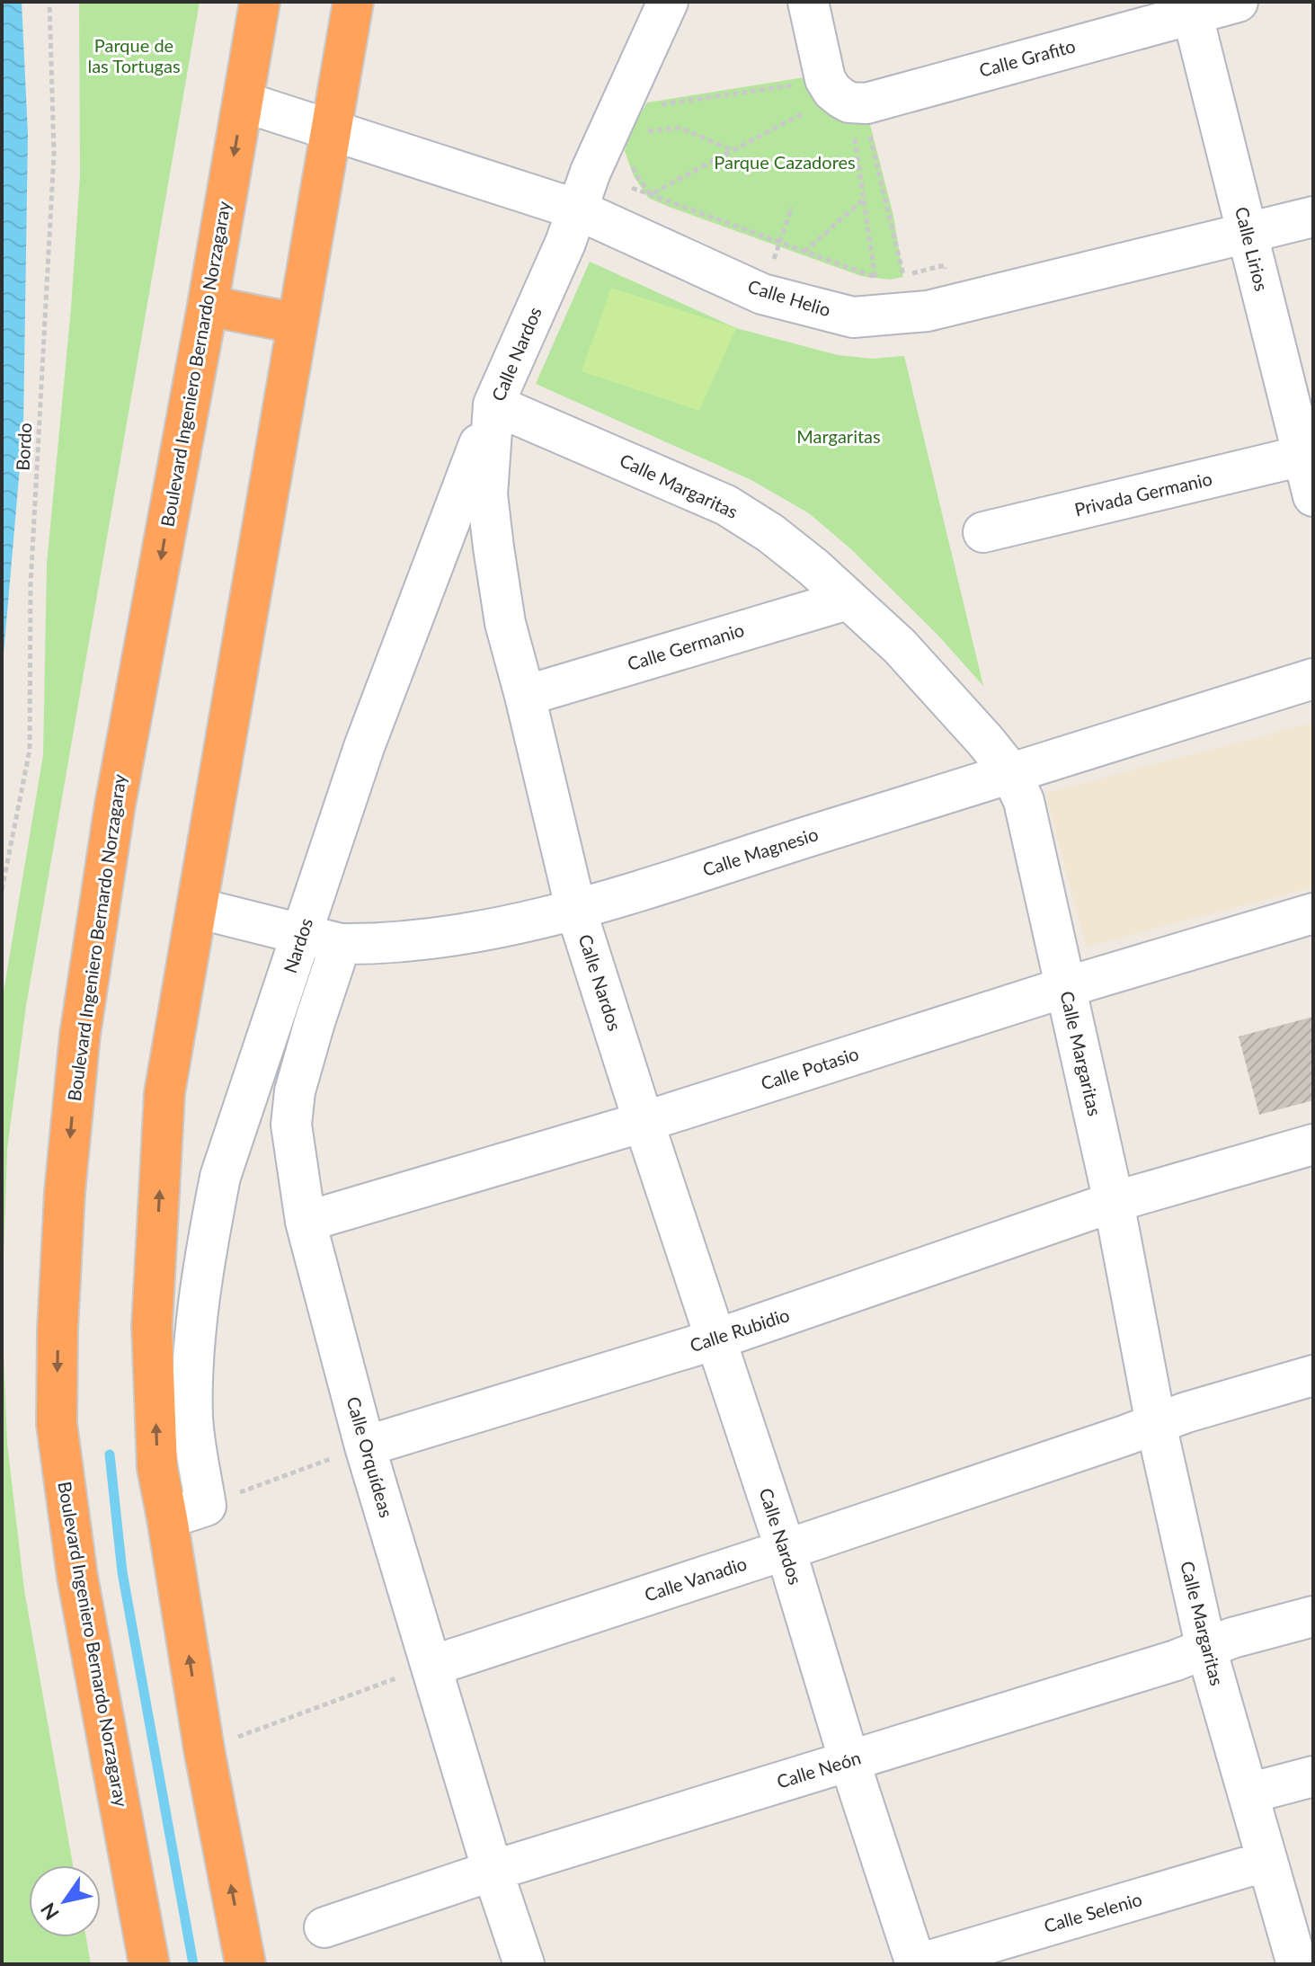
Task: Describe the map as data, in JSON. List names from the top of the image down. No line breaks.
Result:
{"streets":{"highway":["Boulevard Ingeniero Bernardo Norzagaray"],"street":["Calle Grafito","Calle Lirios","Calle Helio","Calle Nardos","Calle Margaritas","Privada Germanio","Calle Germanio","Calle Magnesio","Nardos","Calle Potasio","Calle Rubidio","Calle Orquídeas","Calle Vanadio","Calle Neón","Calle Selenio"],"path":["Bordo"]},"crossings":[["Calle Grafito","Calle Lirios"],["Calle Lirios","Calle Helio"],["Calle Lirios","Privada Germanio"],["Calle Helio","Calle Nardos"],["Calle Helio","Boulevard Ingeniero Bernardo Norzagaray"],["Calle Nardos","Calle Margaritas"],["Calle Nardos","Calle Germanio"],["Calle Nardos","Calle Magnesio"],["Calle Nardos","Nardos"],["Calle Nardos","Calle Potasio"],["Calle Nardos","Calle Rubidio"],["Calle Nardos","Calle Vanadio"],["Calle Nardos","Calle Neón"],["Calle Nardos","Calle Selenio"],["Calle Margaritas","Calle Germanio"],["Calle Margaritas","Calle Magnesio"],["Calle Margaritas","Nardos"],["Calle Margaritas","Calle Potasio"],["Calle Margaritas","Calle Rubidio"],["Calle Margaritas","Calle Vanadio"],["Calle Margaritas","Calle Neón"],["Calle Margaritas","Calle Selenio"],["Calle Magnesio","Nardos"],["Calle Magnesio","Calle Orquídeas"],["Calle Potasio","Calle Orquídeas"],["Calle Rubidio","Calle Orquídeas"],["Calle Orquídeas","Calle Vanadio"],["Calle Orquídeas","Calle Neón"]],"parks":["Parque de las Tortugas","Parque Cazadores","Margaritas"],"north":"bottom left"}
